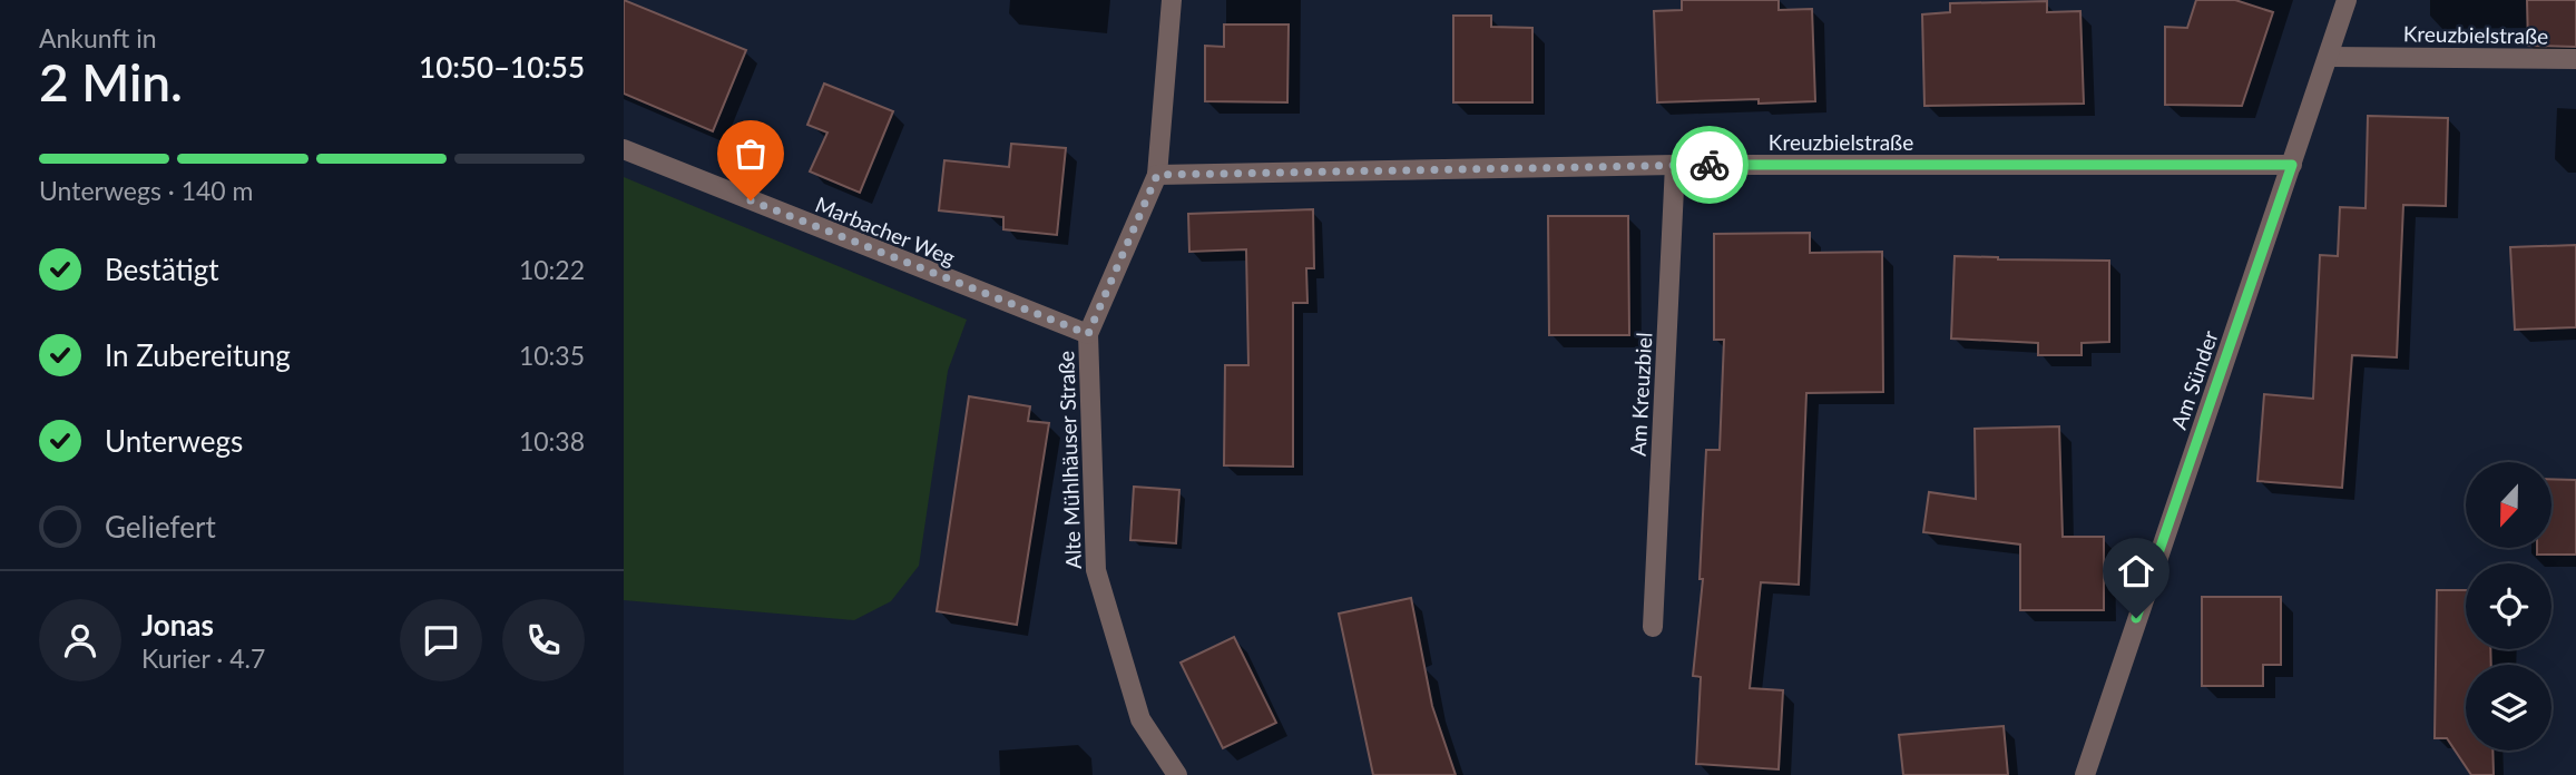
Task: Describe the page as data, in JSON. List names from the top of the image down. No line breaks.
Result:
{"streets":{"street":["Kreuzbielstraße","Marbacher Weg","Am Sünder","Am Kreuzbiel","Alte Mühlhäuser Straße"]},"crossings":[["Kreuzbielstraße","Am Sünder"],["Kreuzbielstraße","Am Kreuzbiel"],["Kreuzbielstraße","Alte Mühlhäuser Straße"],["Marbacher Weg","Alte Mühlhäuser Straße"]],"north":"bottom","page":{"heading":["2 Min.","Ankunft in","10:50–10:55"],"panel":["Jonas","Kurier · 4.7"],"bar":"Unterwegs · 140 m","list":[["Bestätigt","10:22"],["In Zubereitung","10:35"],["Unterwegs","10:38"],"Geliefert"]}}
